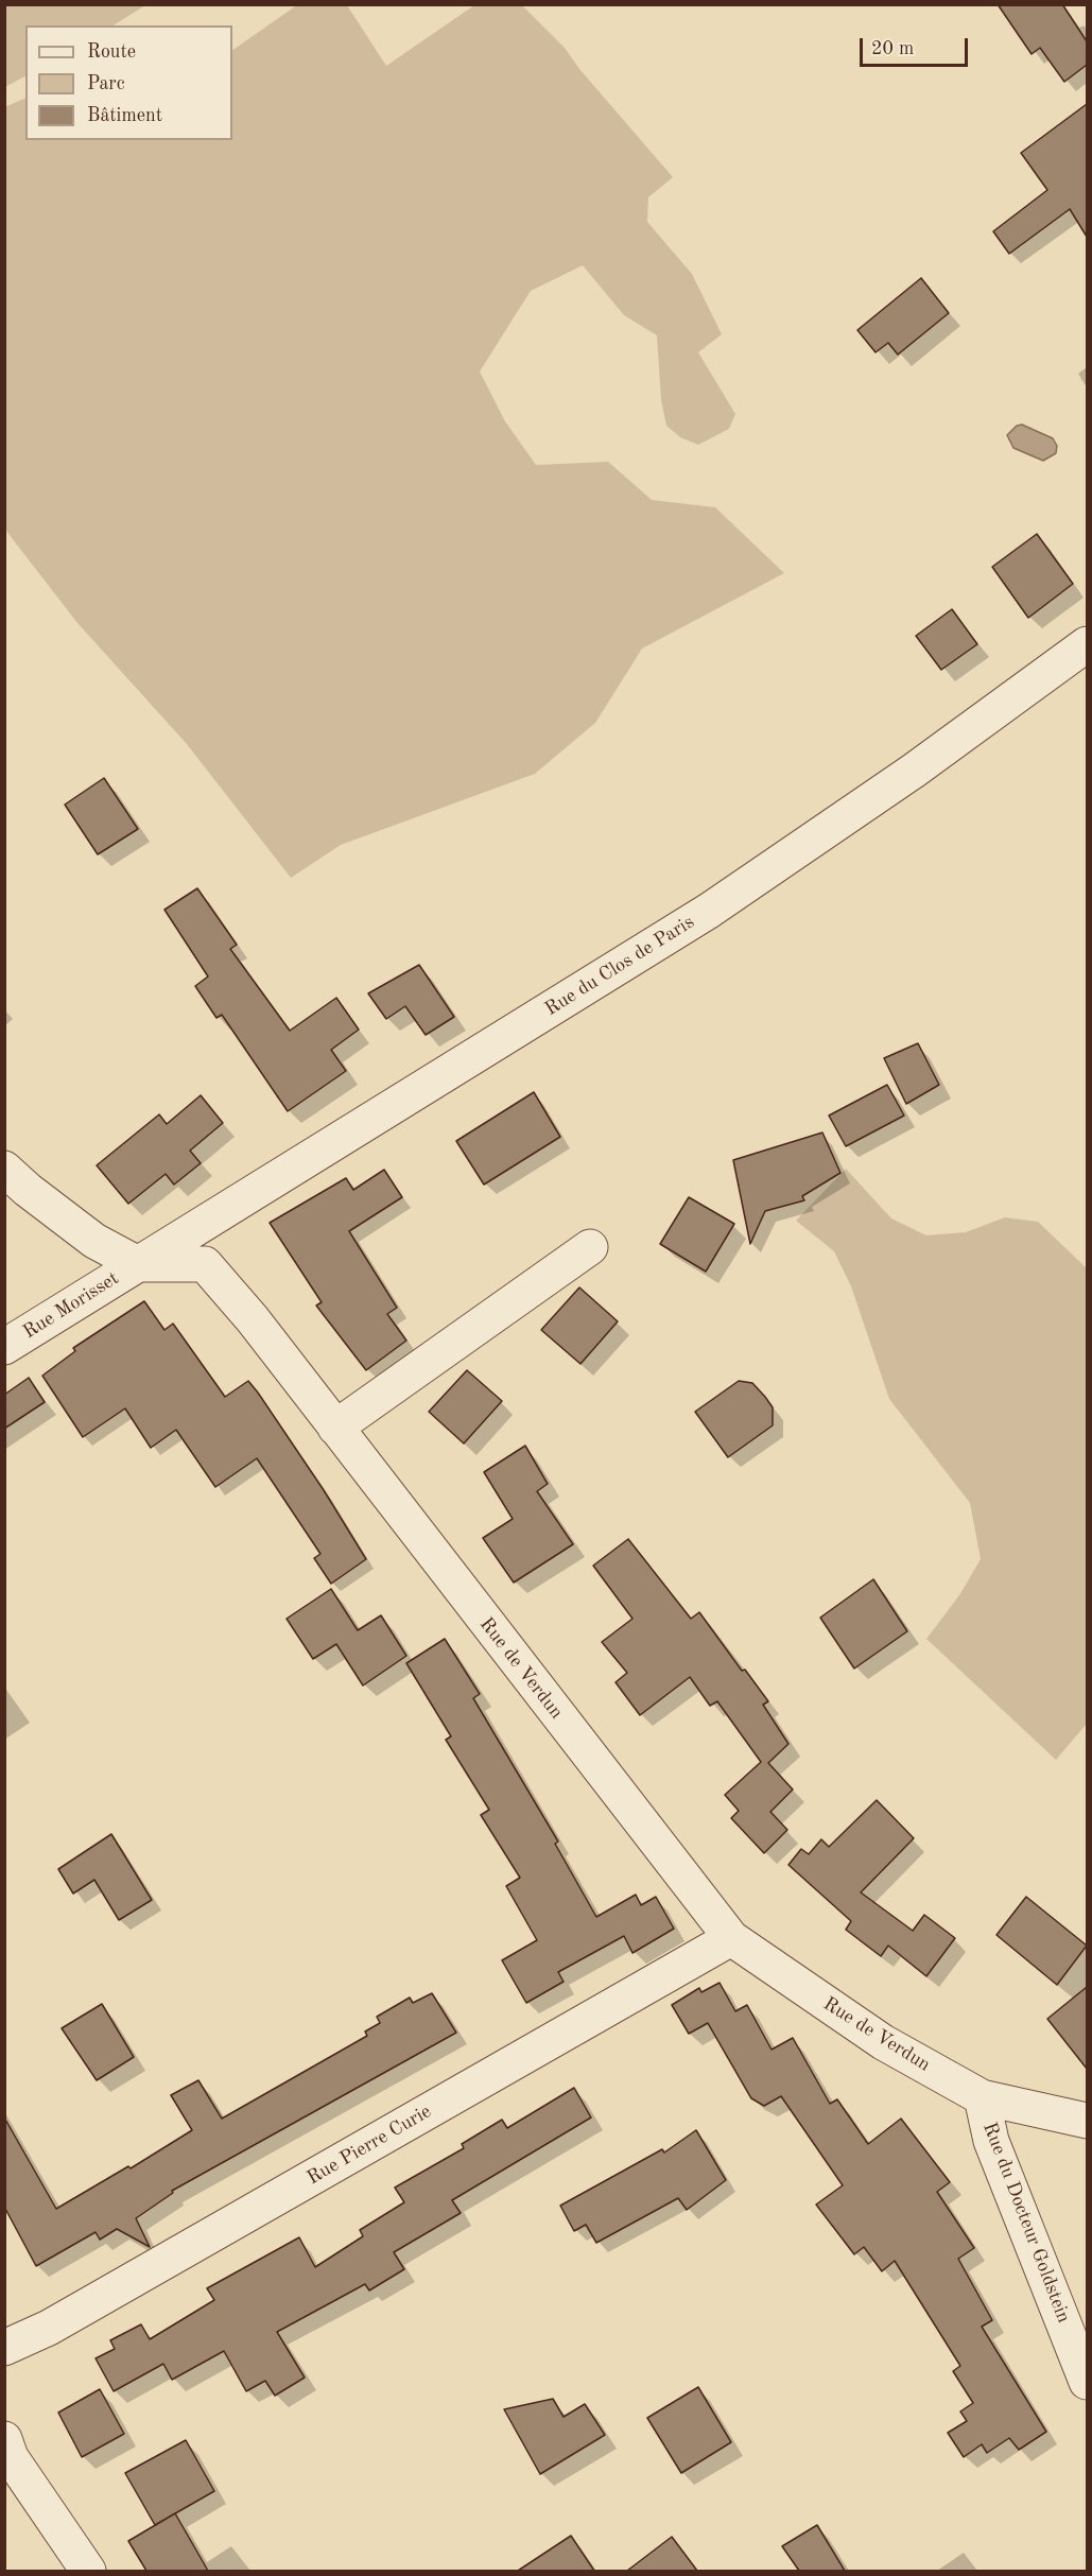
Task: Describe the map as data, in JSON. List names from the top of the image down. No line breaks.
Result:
{"streets":{"street":["Rue du Clos de Paris","Rue Morisset","Rue de Verdun","Rue Pierre Curie","Rue du Docteur Goldstein"]},"crossings":[["Rue du Clos de Paris","Rue Morisset"],["Rue du Clos de Paris","Rue de Verdun"],["Rue Morisset","Rue de Verdun"],["Rue de Verdun","Rue Pierre Curie"],["Rue de Verdun","Rue du Docteur Goldstein"]],"legend":["Route","Parc","Bâtiment"],"scale_bar":"20 m"}
